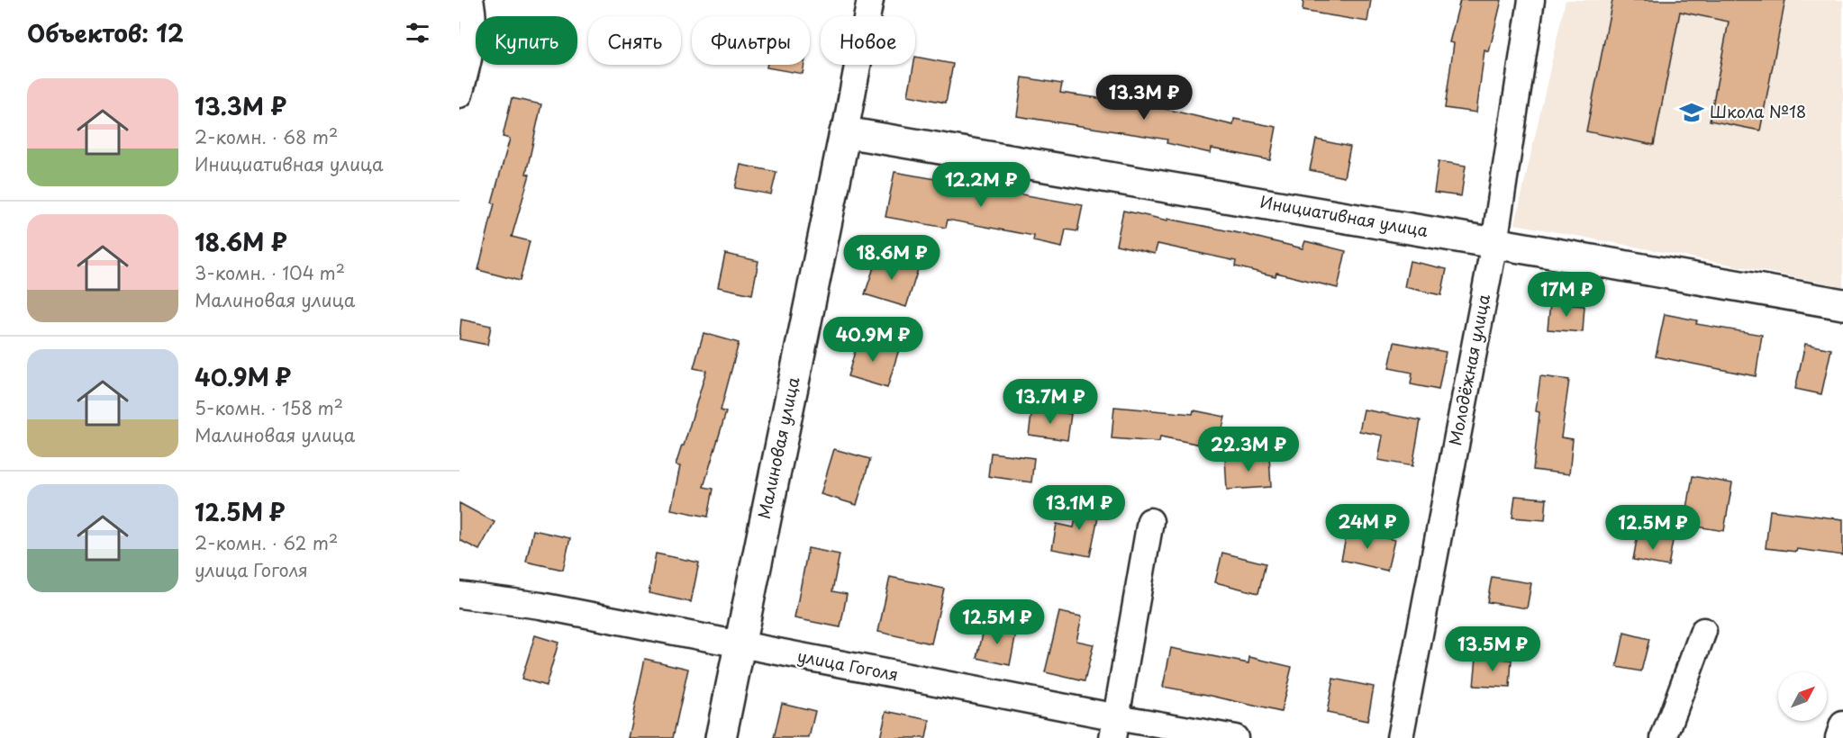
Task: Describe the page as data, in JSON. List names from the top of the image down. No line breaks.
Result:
{"streets":{"street":["Инициативная улица","Молодёжная улица","Малиновая улица","улица Гоголя"]},"crossings":[["Инициативная улица","Молодёжная улица"],["Инициативная улица","Малиновая улица"],["Малиновая улица","улица Гоголя"]],"places":{"school or university":["Школа №18"]},"north":"top right","page":{"heading":"Объектов: 12","chip":["Купить","Снять","Фильтры","Новое"],"list":[{"name":"13.3M ₽","note":"2-комн. · 68 m² · Инициативная улица"},{"name":"18.6M ₽","note":"3-комн. · 104 m² · Малиновая улица"},{"name":"40.9M ₽","note":"5-комн. · 158 m² · Малиновая улица"},{"name":"12.5M ₽","note":"2-комн. · 62 m² · улица Гоголя"}],"price":["13.3M ₽","12.2M ₽","18.6M ₽","17M ₽","40.9M ₽","13.7M ₽","22.3M ₽","13.1M ₽","24M ₽","12.5M ₽","12.5M ₽","13.5M ₽"]}}
